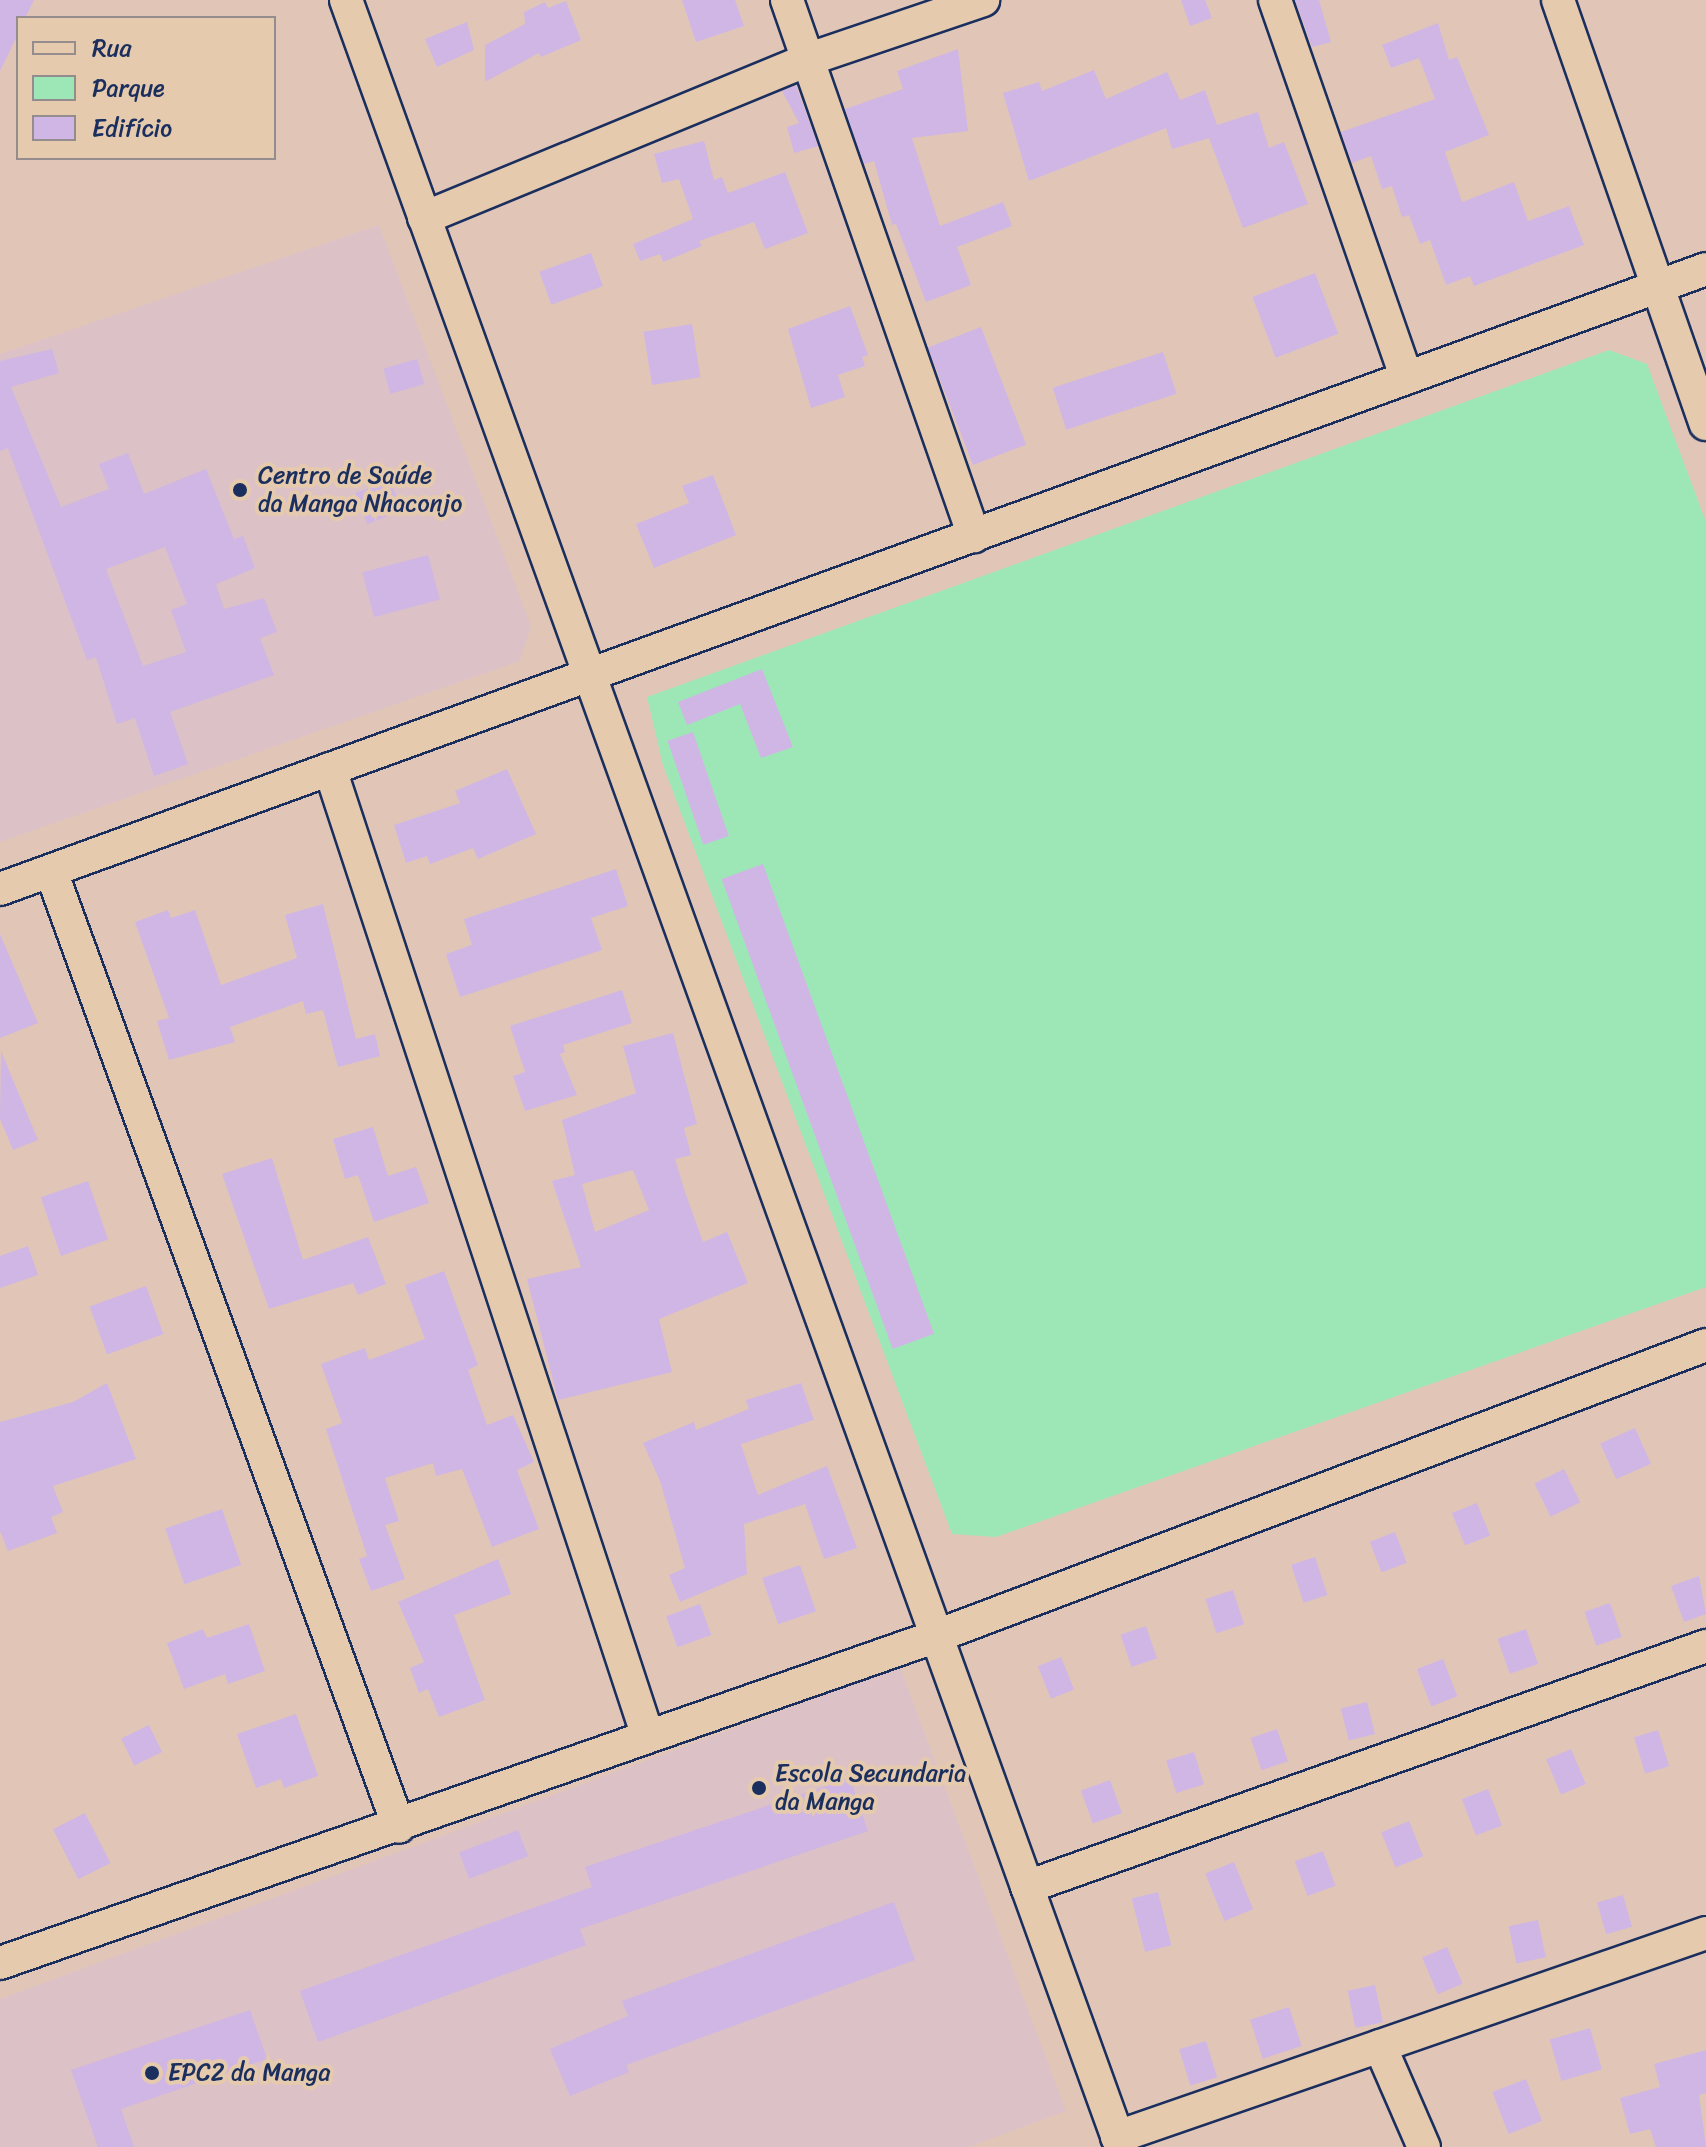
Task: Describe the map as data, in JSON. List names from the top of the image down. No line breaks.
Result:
{"places":["Centro de Saúde da Manga Nhaconjo","Escola Secundaria da Manga","EPC2 da Manga"],"legend":["Rua","Parque","Edifício"]}
